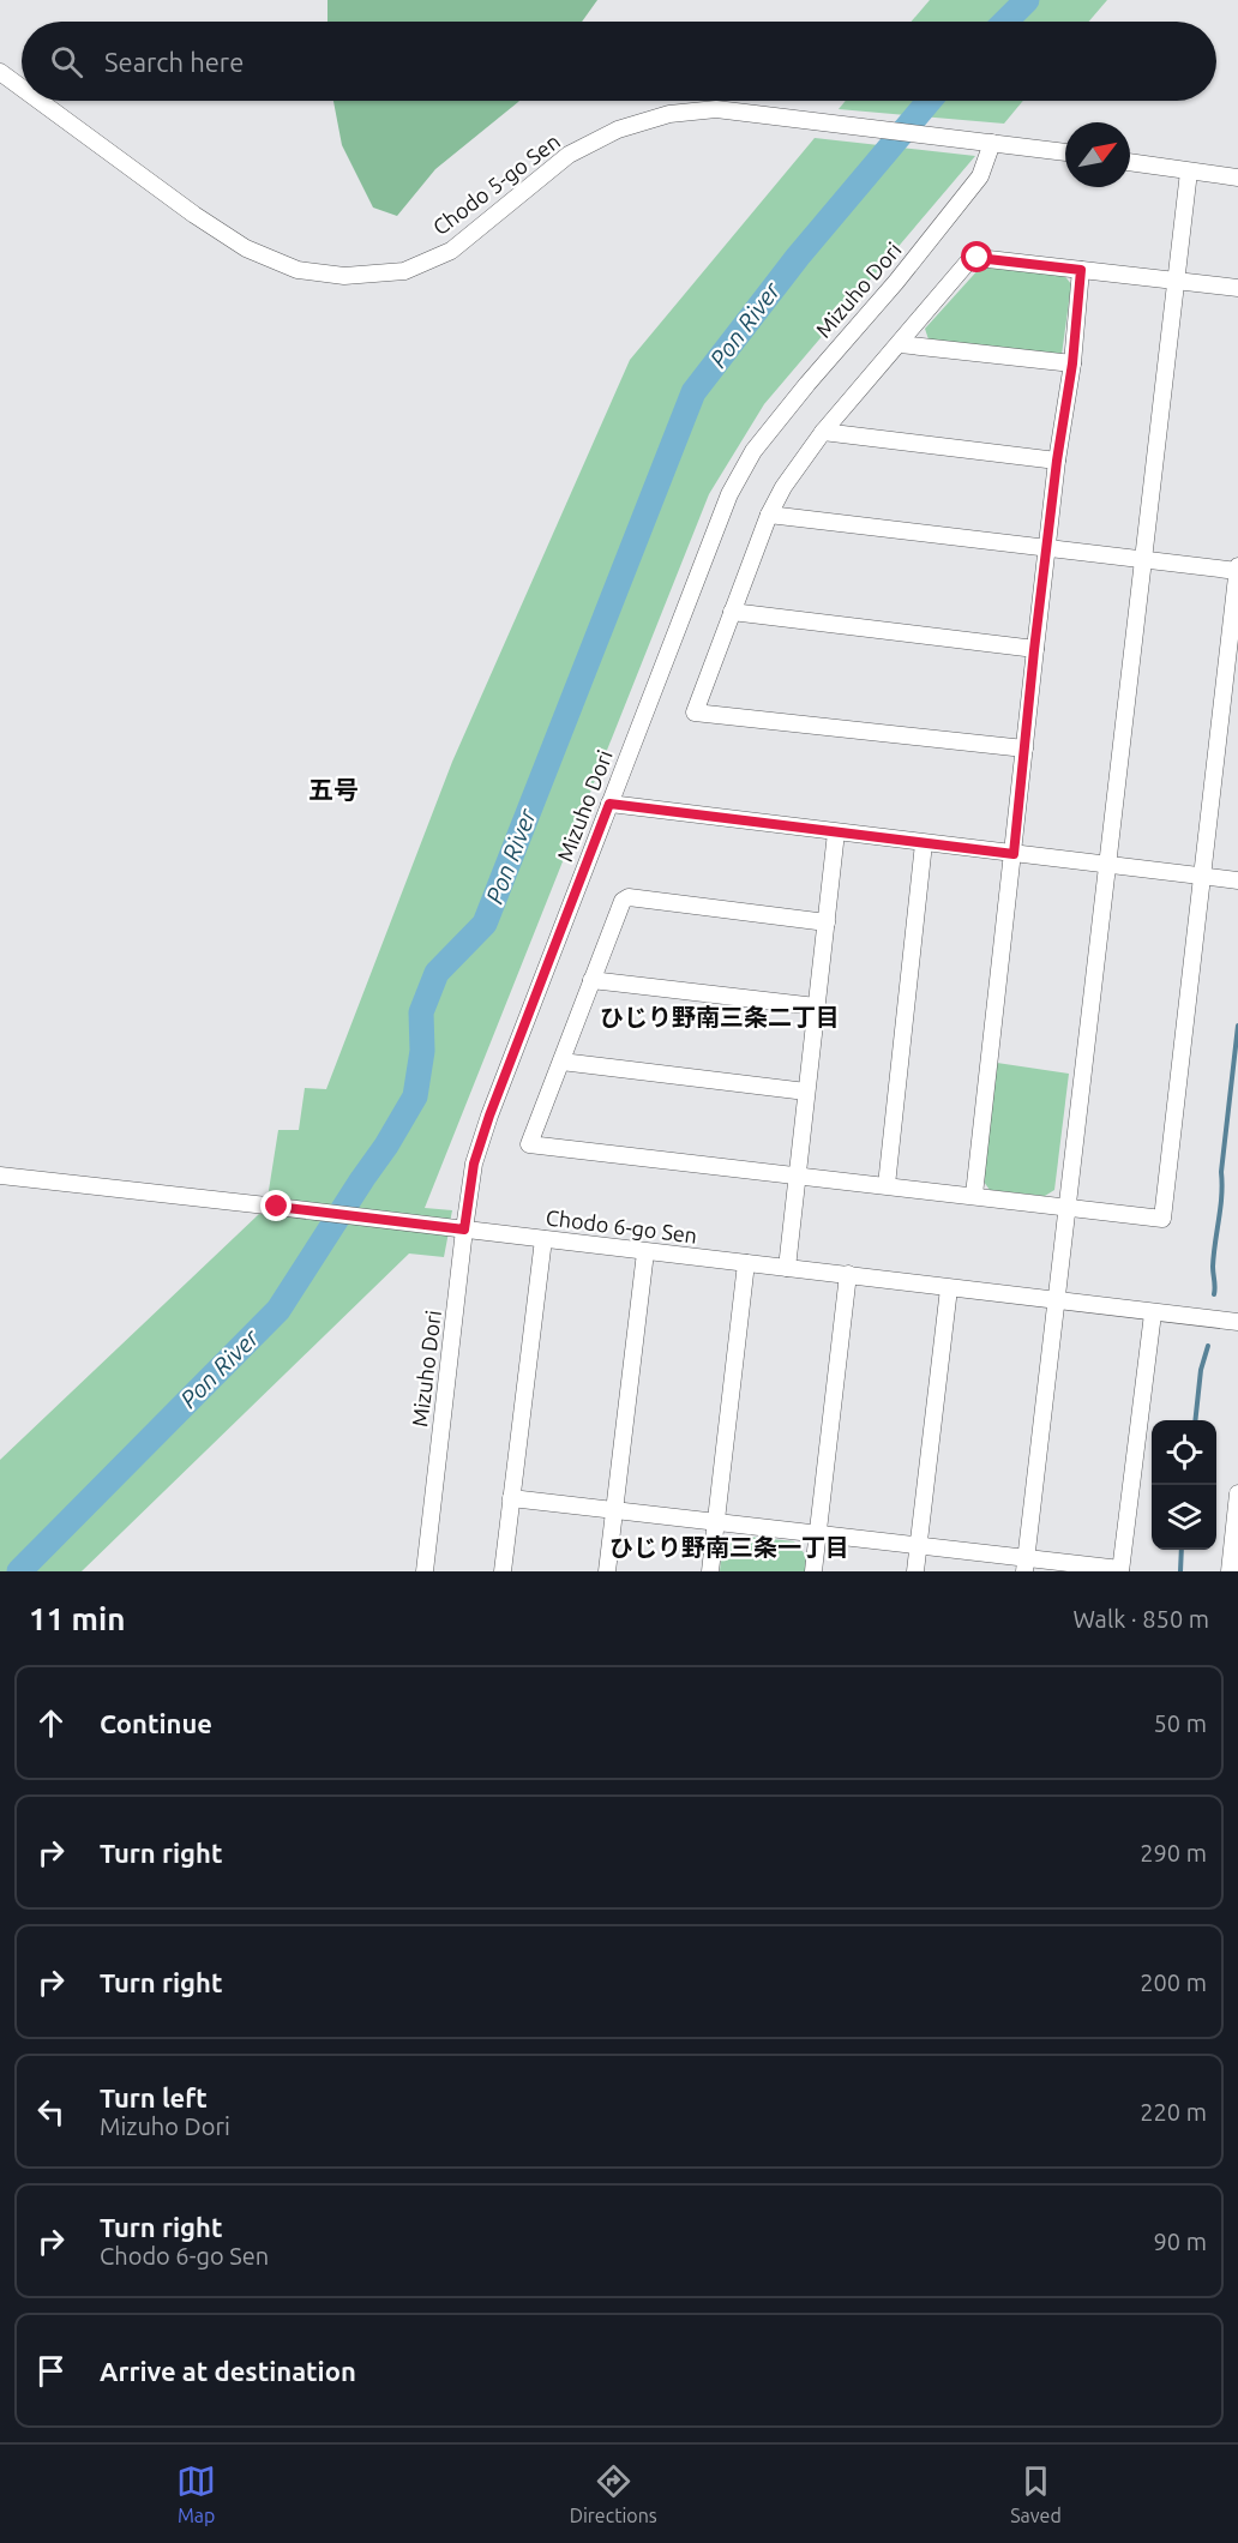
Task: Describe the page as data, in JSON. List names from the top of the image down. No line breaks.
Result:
{"streets":{"street":["Chodo 5-go Sen","Mizuho Dori","Chodo 6-go Sen"]},"crossings":[["Chodo 5-go Sen","Mizuho Dori"],["Mizuho Dori","Chodo 6-go Sen"]],"districts":["五号","ひじり野南三条二丁目","ひじり野南三条一丁目"],"water":["Pon River"],"north":"top right","page":{"search":"Search here","heading":["11 min","Walk · 850 m"],"list":[["Continue","50 m"],["Turn right","290 m"],["Turn right","200 m"],["Turn left","Mizuho Dori","220 m"],["Turn right","Chodo 6-go Sen","90 m"],"Arrive at destination"],"nav":["Map","Directions","Saved"]}}
